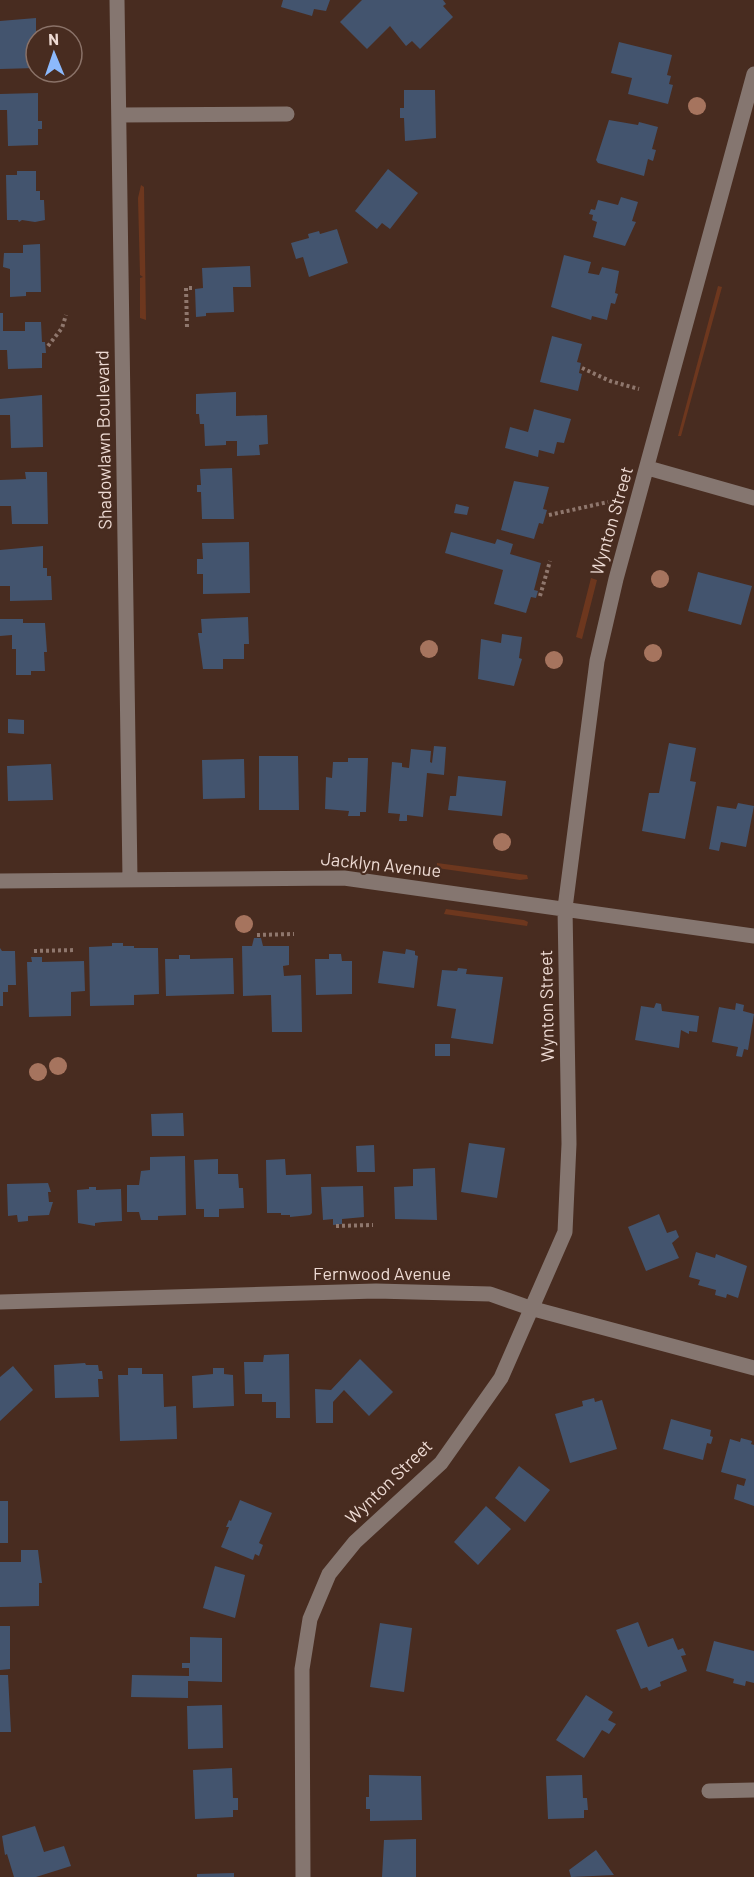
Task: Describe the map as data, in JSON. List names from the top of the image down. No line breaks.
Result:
{"streets":{"street":["Shadowlawn Boulevard","Wynton Street","Jacklyn Avenue","Fernwood Avenue"]},"crossings":[["Shadowlawn Boulevard","Jacklyn Avenue"],["Wynton Street","Jacklyn Avenue"],["Wynton Street","Fernwood Avenue"]],"north":"top"}
